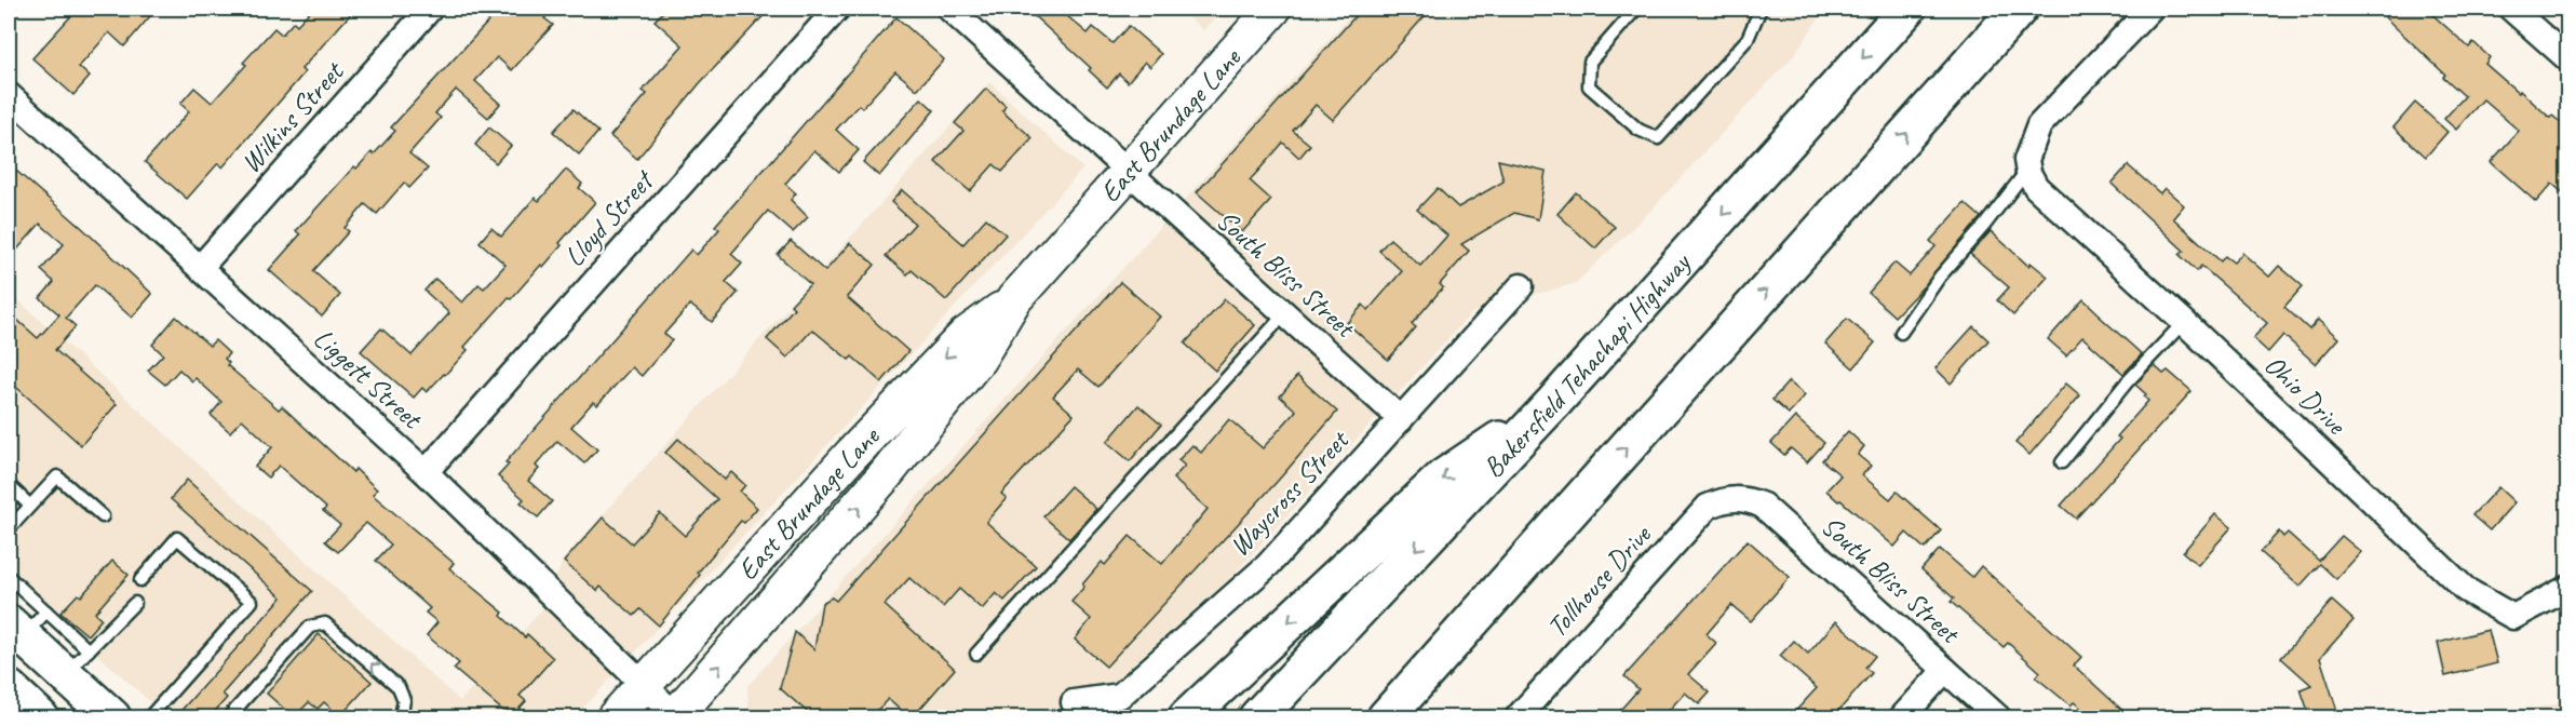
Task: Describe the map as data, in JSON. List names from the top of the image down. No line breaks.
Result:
{"streets":{"highway":["Bakersfield Tehachapi Highway"],"main road":["East Brundage Lane"],"street":["Wilkins Street","Lloyd Street","South Bliss Street","Liggett Street","Ohio Drive","Waycross Street","Tollhouse Drive"]},"crossings":[["Wilkins Street","Liggett Street"],["East Brundage Lane","South Bliss Street"],["East Brundage Lane","Liggett Street"],["Lloyd Street","Liggett Street"],["South Bliss Street","Waycross Street"],["South Bliss Street","Tollhouse Drive"]]}
